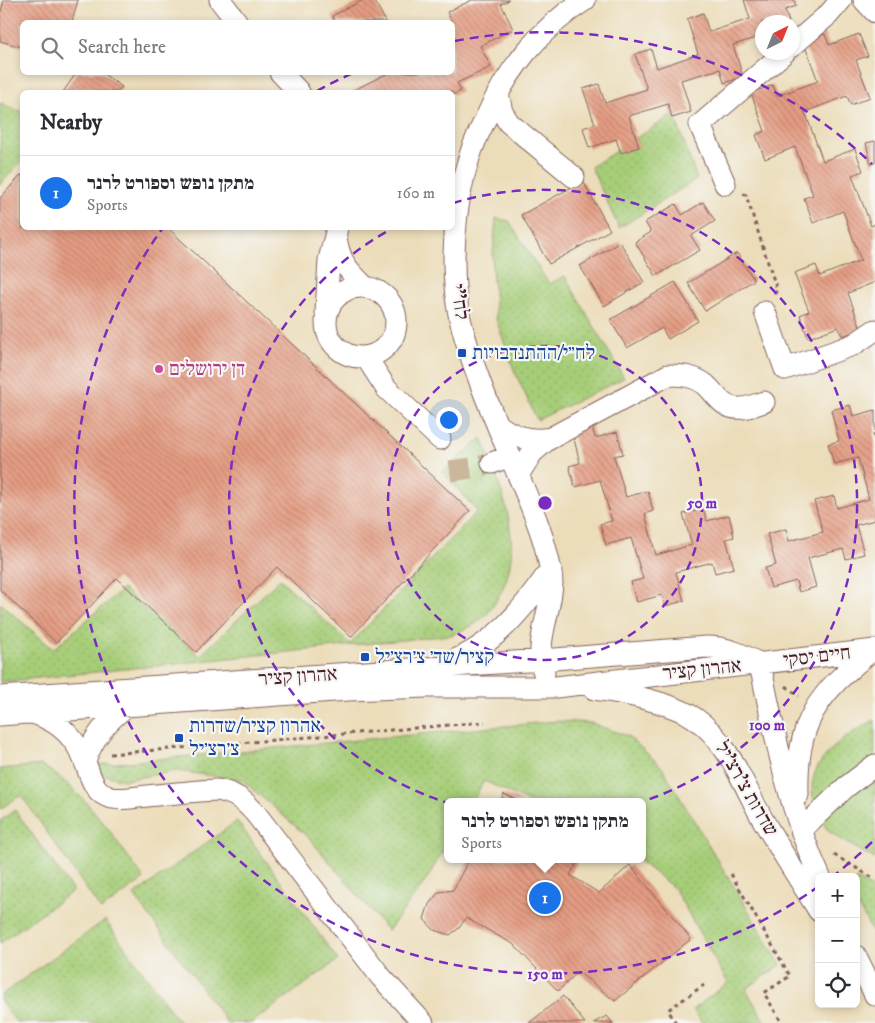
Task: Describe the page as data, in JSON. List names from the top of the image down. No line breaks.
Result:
{"streets":{"street":["לח\"י","חיים יסקי","אהרון קציר","שדרות צ'רצ'יל"]},"crossings":[["לח\"י","אהרון קציר"],["לח\"י","שדרות צ'רצ'יל"],["חיים יסקי","אהרון קציר"],["חיים יסקי","שדרות צ'רצ'יל"],["אהרון קציר","שדרות צ'רצ'יל"]],"places":{"transit":["לח״י/ההתנדבויות","קציר/שד׳ צ׳רצ׳יל","אהרון קציר/שדרות צ׳רצ׳יל"],"other":["דן ירושלים"]},"north":"top right","page":{"search":"Search here","heading":"Nearby","list":[{"mark":"1","name":"מתקן נופש וספורט לרנר","note":"Sports","value":"160 m"}],"popup":["מתקן נופש וספורט לרנר","Sports"],"map_buttons":["+","−"],"pins":"1"},"rings":["50 m","100 m","150 m"]}
